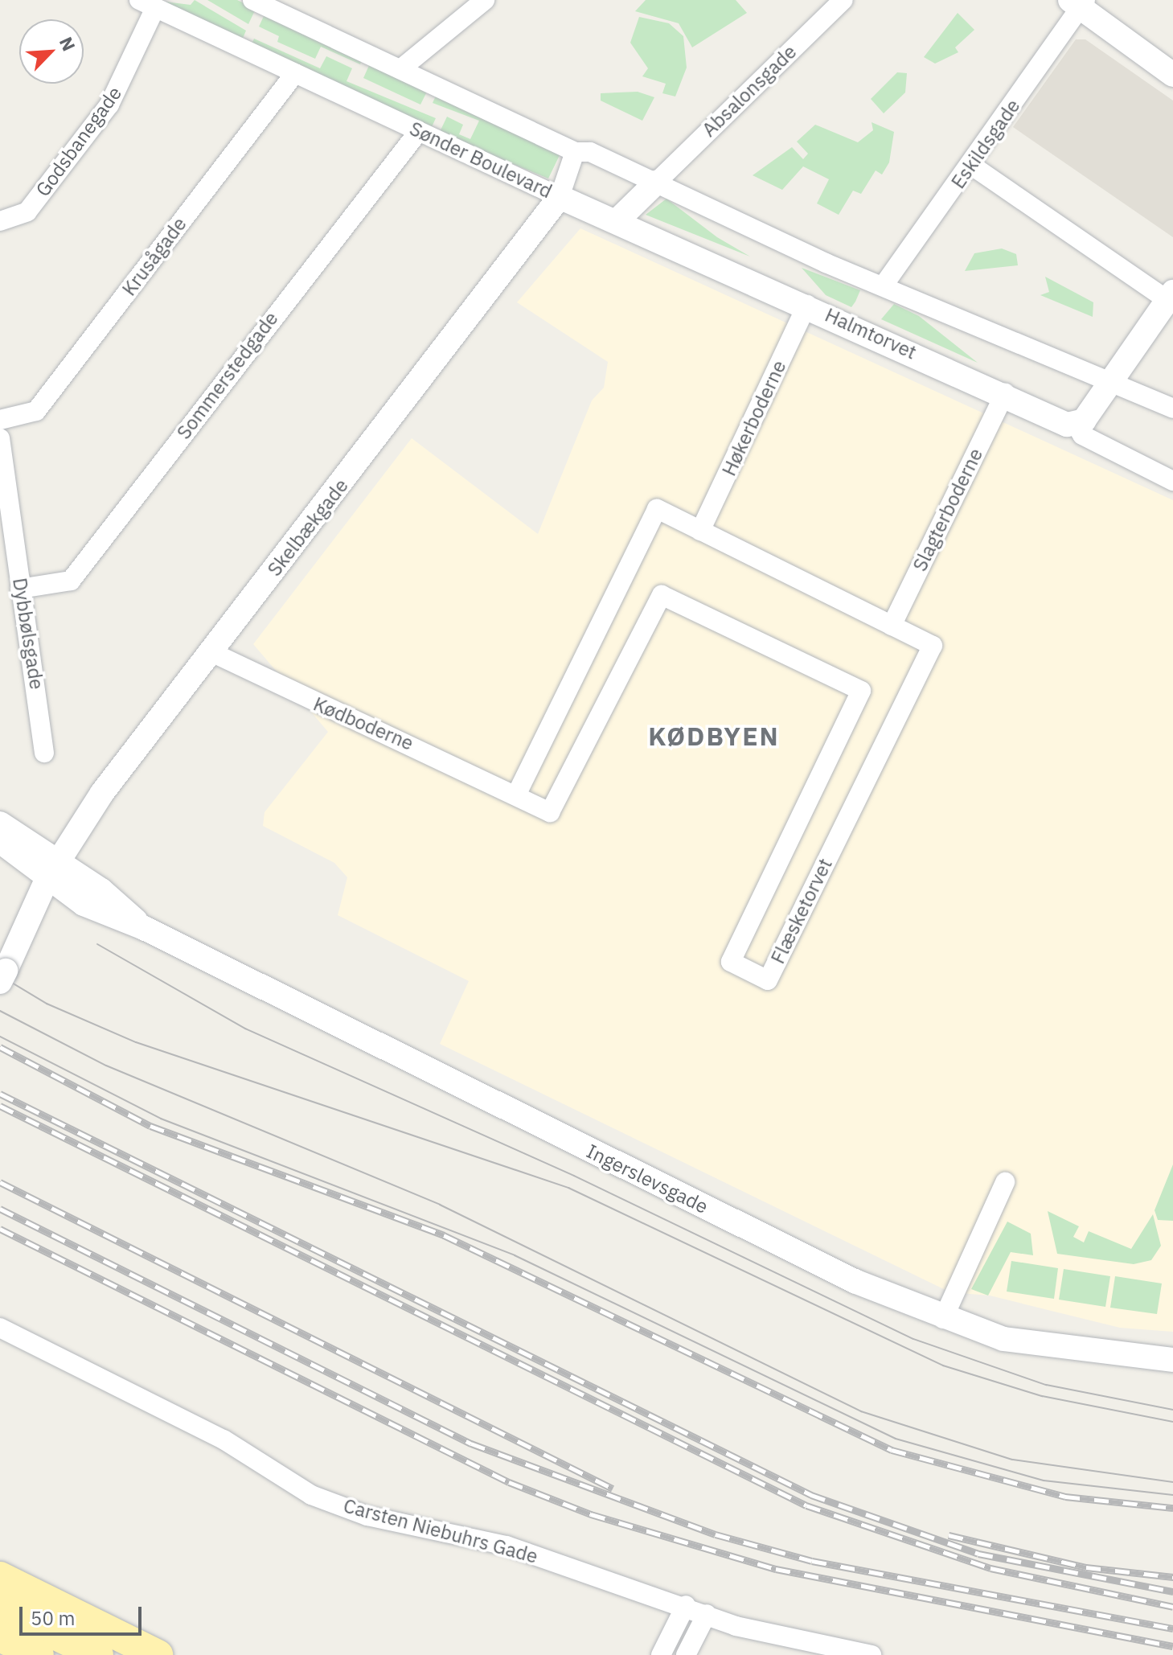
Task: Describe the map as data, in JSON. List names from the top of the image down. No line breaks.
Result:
{"streets":{"street":["Absalonsgade","Godsbanegade","Eskildsgade","Sønder Boulevard","Krusågade","Halmtorvet","Sommerstedgade","Høkerboderne","Slagterboderne","Skelbækgade","Dybbølsgade","Kødboderne","Flæsketorvet","Ingerslevsgade","Carsten Niebuhrs Gade"]},"crossings":[["Godsbanegade","Sønder Boulevard"],["Sønder Boulevard","Krusågade"],["Sønder Boulevard","Halmtorvet"],["Sønder Boulevard","Sommerstedgade"],["Sønder Boulevard","Skelbækgade"],["Halmtorvet","Høkerboderne"],["Halmtorvet","Slagterboderne"],["Halmtorvet","Skelbækgade"],["Sommerstedgade","Dybbølsgade"],["Høkerboderne","Flæsketorvet"],["Slagterboderne","Flæsketorvet"],["Skelbækgade","Kødboderne"],["Skelbækgade","Ingerslevsgade"],["Kødboderne","Flæsketorvet"]],"districts":["KØDBYEN"],"scale_bar":"50 m","north":"top right"}
